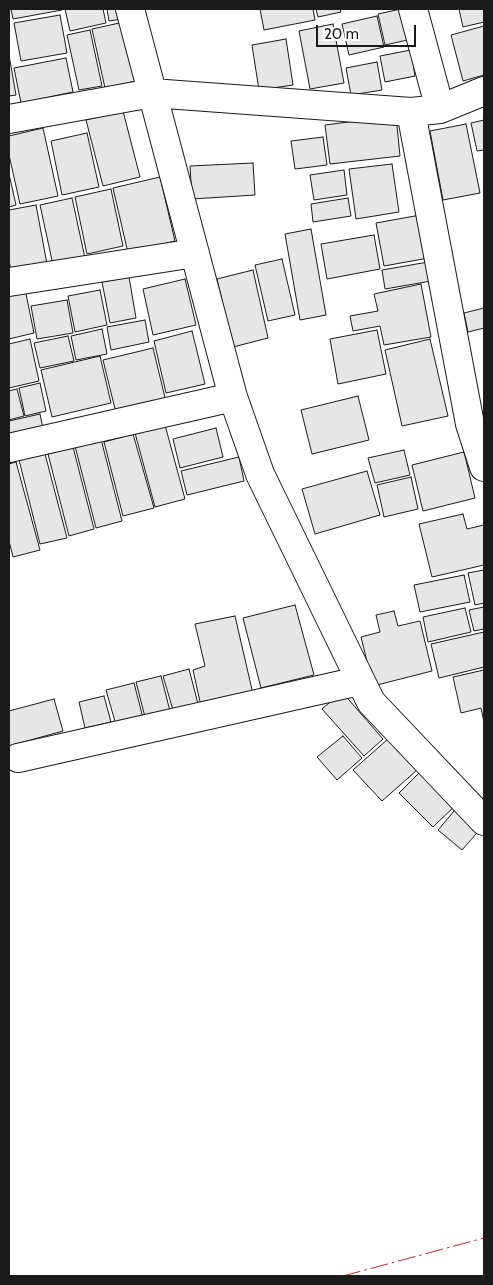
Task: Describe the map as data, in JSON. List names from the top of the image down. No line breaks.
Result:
{"scale_bar":"20 m"}
